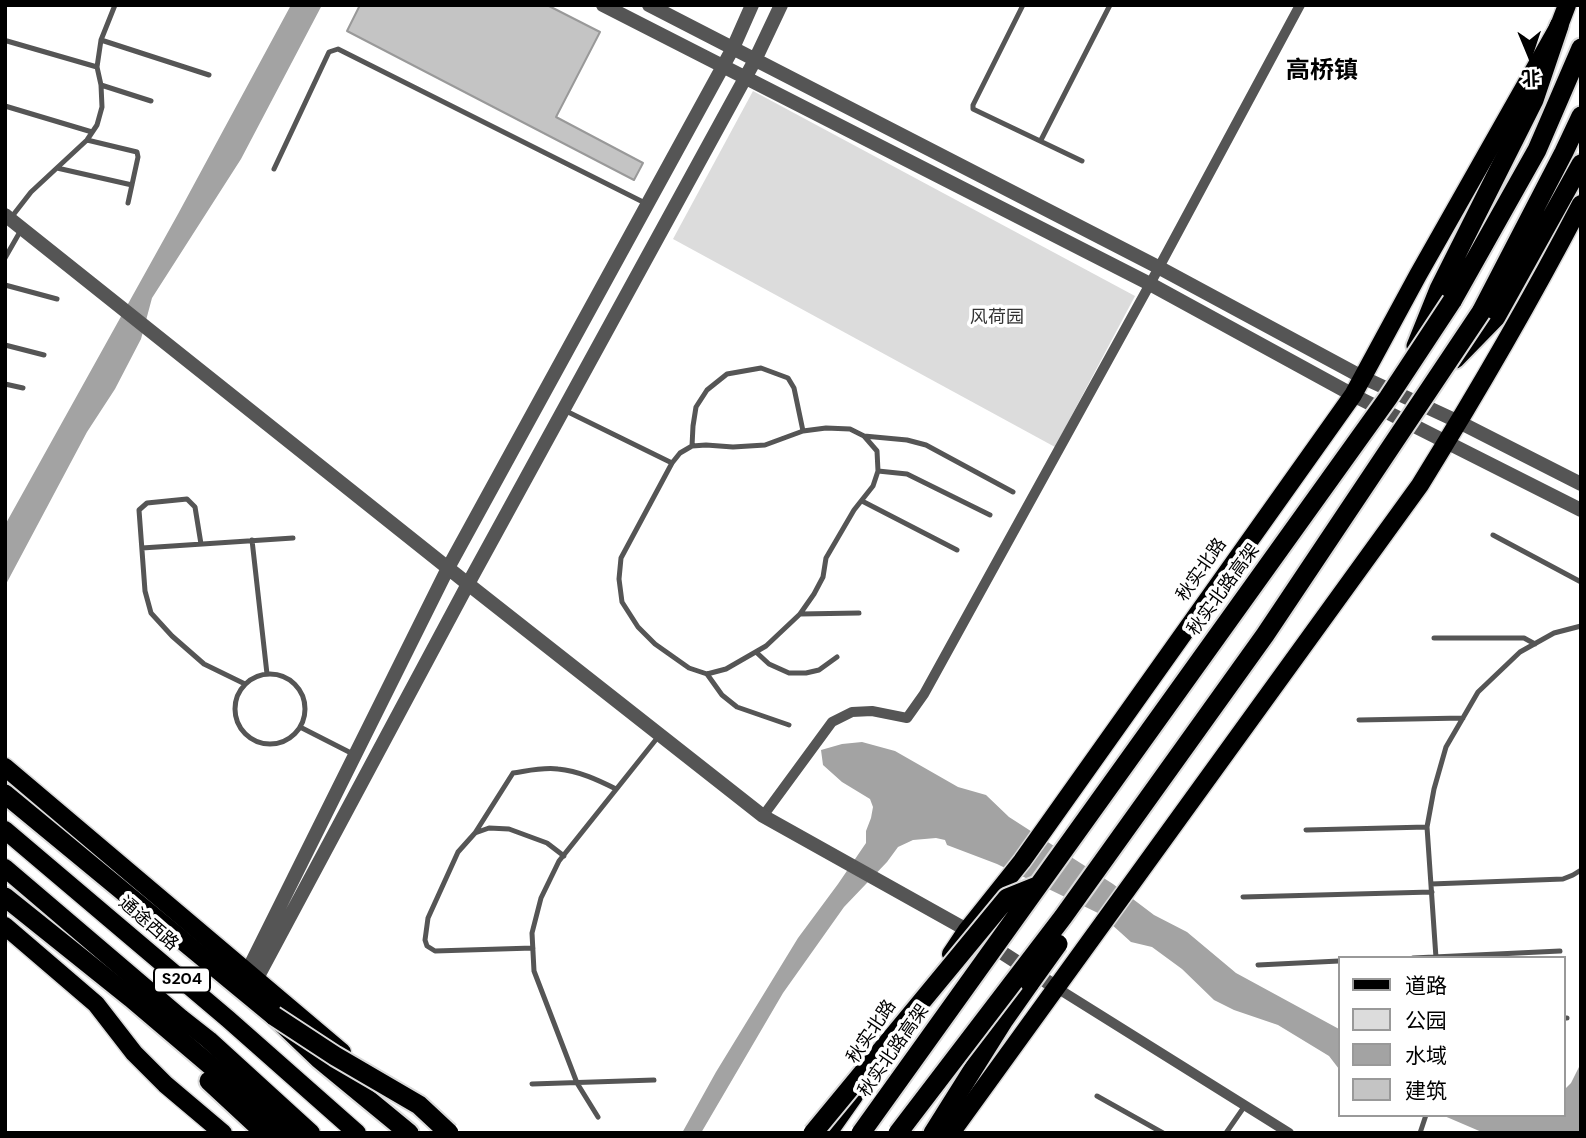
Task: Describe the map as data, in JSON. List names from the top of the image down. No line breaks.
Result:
{"streets":{"highway":["秋实北路高架"],"main road":["秋实北路","通途西路","S204"]},"districts":["高桥镇"],"parks":["风荷园"],"legend":["道路","公园","水域","建筑"],"north":"bottom"}
